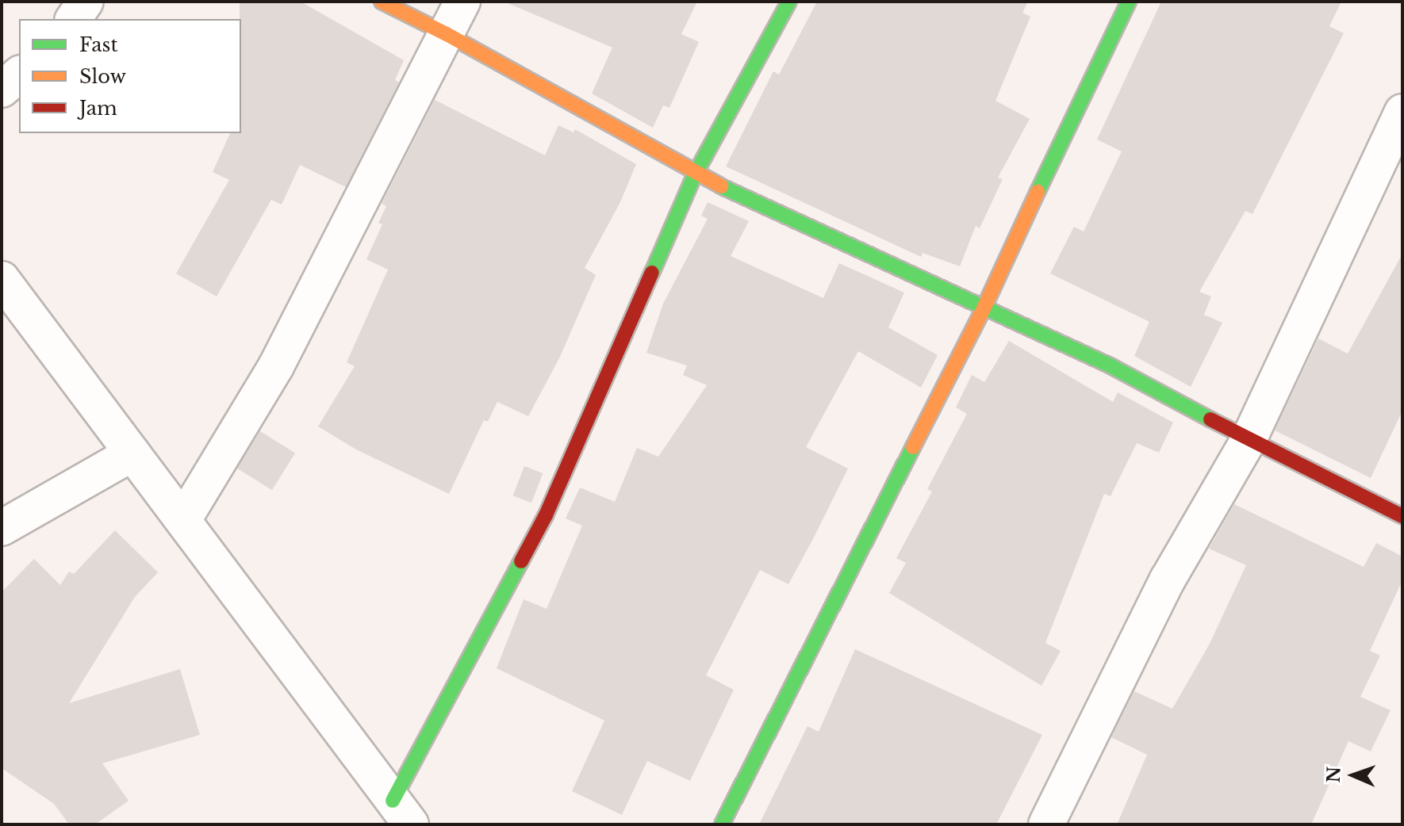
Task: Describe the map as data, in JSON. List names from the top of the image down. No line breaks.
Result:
{"legend":["Fast","Slow","Jam"],"north":"left"}
